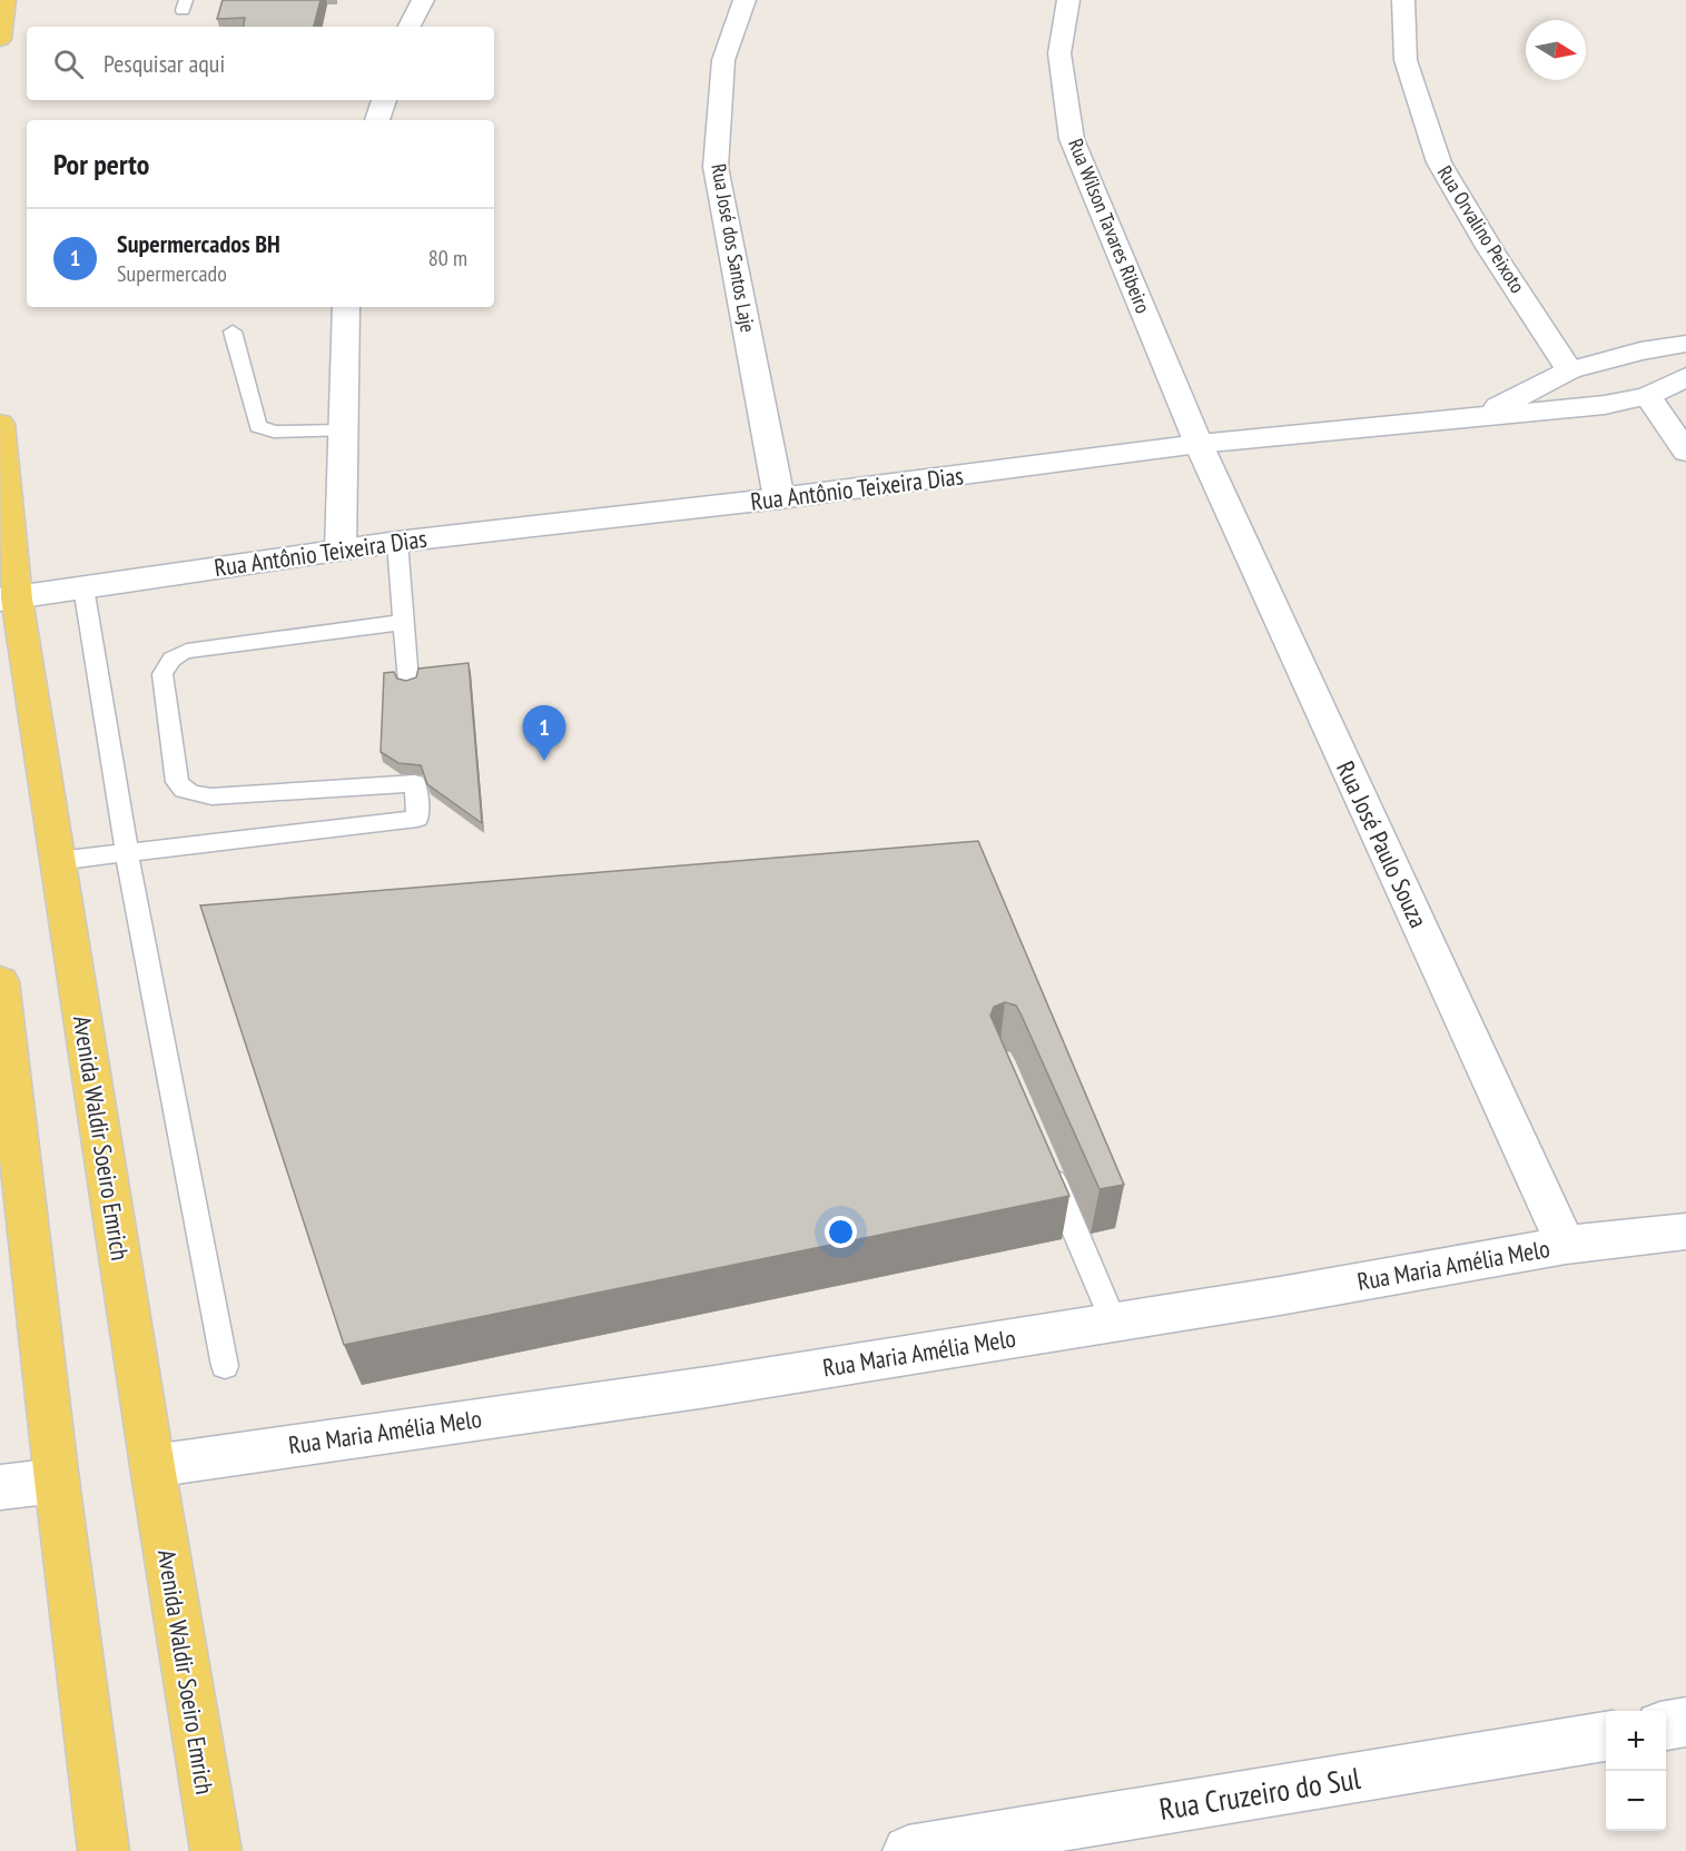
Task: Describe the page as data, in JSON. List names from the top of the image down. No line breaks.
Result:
{"streets":{"main road":["Avenida Waldir Soeiro Emrich"],"street":["Rua Wilson Tavares Ribeiro","Rua Orvalino Peixoto","Rua José dos Santos Laje","Rua Antônio Teixeira Dias","Rua José Paulo Souza","Rua Maria Amélia Melo","Rua Cruzeiro do Sul"]},"crossings":[["Rua Wilson Tavares Ribeiro","Rua Antônio Teixeira Dias"],["Rua Wilson Tavares Ribeiro","Rua José Paulo Souza"],["Rua Orvalino Peixoto","Rua Antônio Teixeira Dias"],["Rua José dos Santos Laje","Rua Antônio Teixeira Dias"],["Rua Antônio Teixeira Dias","Rua José Paulo Souza"],["Rua Antônio Teixeira Dias","Avenida Waldir Soeiro Emrich"],["Rua José Paulo Souza","Rua Maria Amélia Melo"],["Avenida Waldir Soeiro Emrich","Rua Maria Amélia Melo"]],"north":"right","page":{"search":"Pesquisar aqui","heading":"Por perto","list":[{"mark":"1","name":"Supermercados BH","note":"Supermercado","value":"80 m"}],"pins":"1","map_buttons":["+","−"]}}
